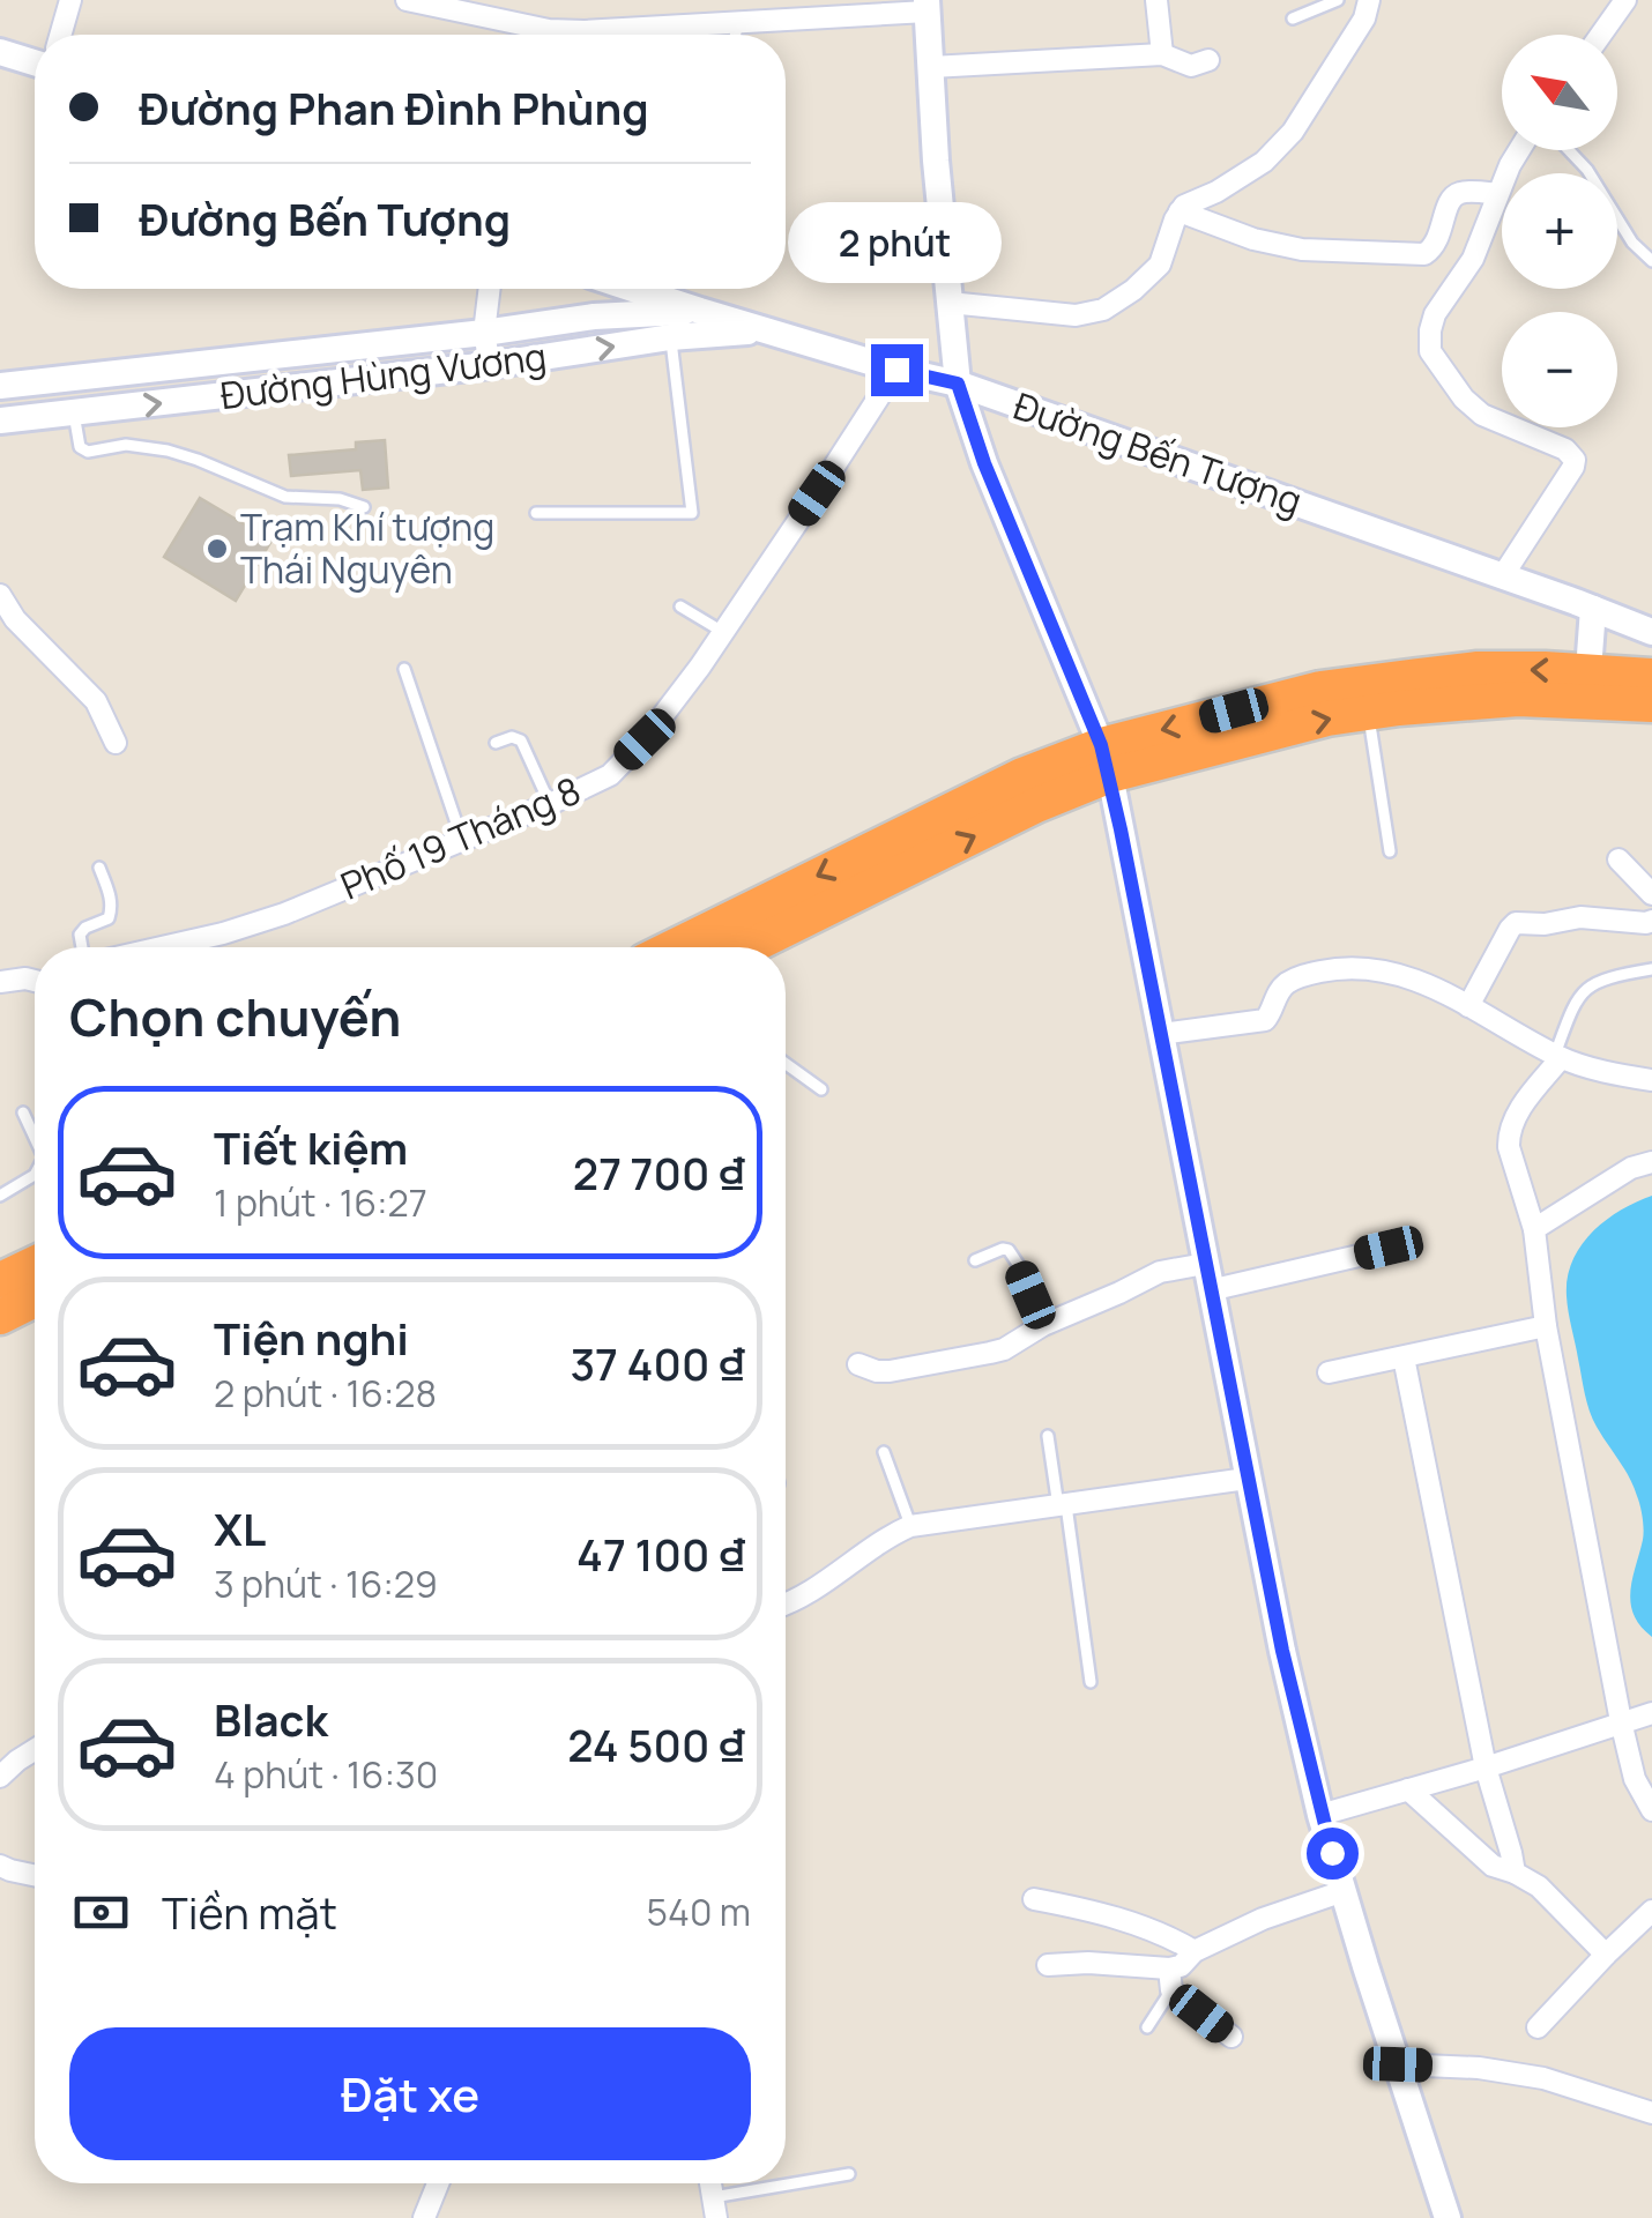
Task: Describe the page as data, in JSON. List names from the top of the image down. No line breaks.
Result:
{"streets":{"street":["Đường Hùng Vương","Đường Bến Tượng","Phố 19 Tháng 8"]},"crossings":[["Đường Hùng Vương","Đường Bến Tượng"],["Đường Bến Tượng","Phố 19 Tháng 8"]],"places":["Trạm Khí tượng Thái Nguyên"],"north":"top left","page":{"map_buttons":["+","−"],"banner":["Đường Phan Đình Phùng","Đường Bến Tượng"],"bubble":"2 phút","heading":"Chọn chuyến","list":[{"name":"Tiết kiệm","note":"1 phút · 16:27","value":"27 700 ₫"},{"name":"Tiện nghi","note":"2 phút · 16:28","value":"37 400 ₫"},{"name":"XL","note":"3 phút · 16:29","value":"47 100 ₫"},{"name":"Black","note":"4 phút · 16:30","value":"24 500 ₫"}],"pay":["Tiền mặt","540 m"],"buttons":"Đặt xe"}}
